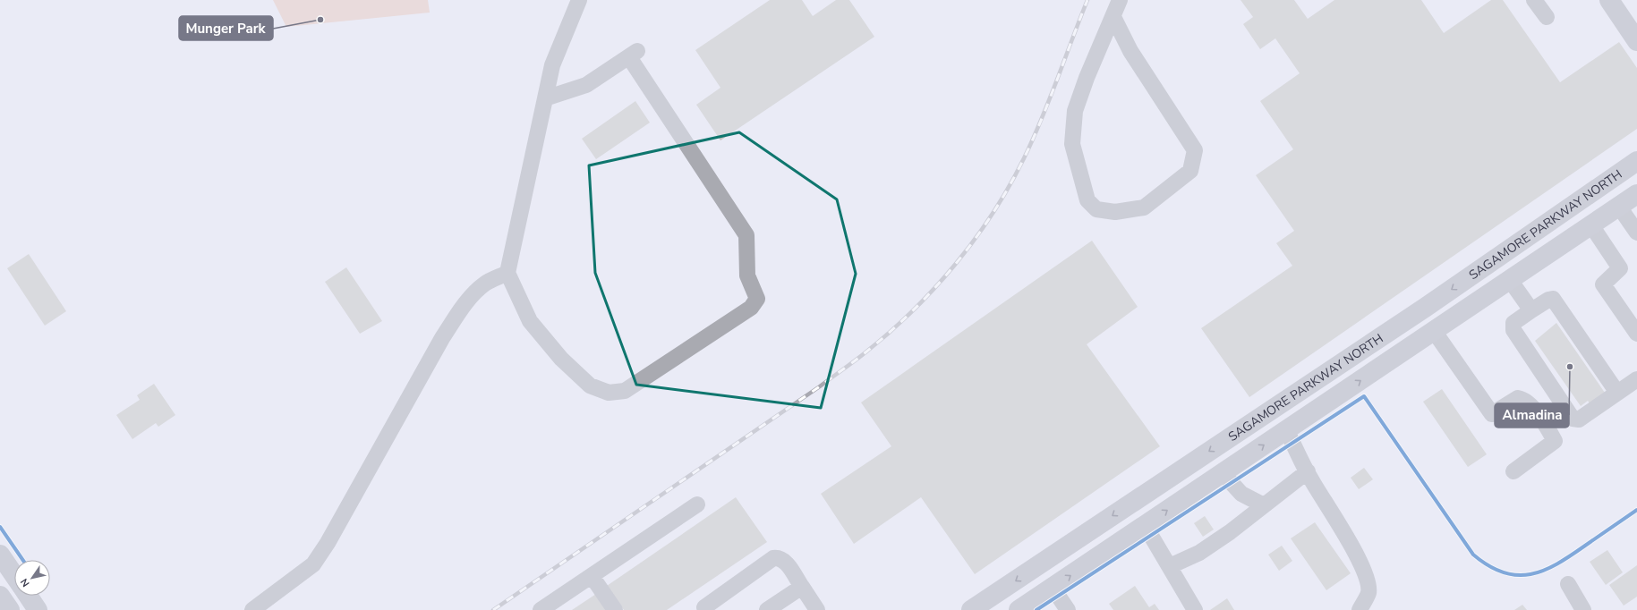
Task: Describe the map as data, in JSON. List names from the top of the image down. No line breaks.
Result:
{"streets":{"main road":["SAGAMORE PARKWAY NORTH"]},"places":["Munger Park","Almadina"],"north":"bottom left"}
